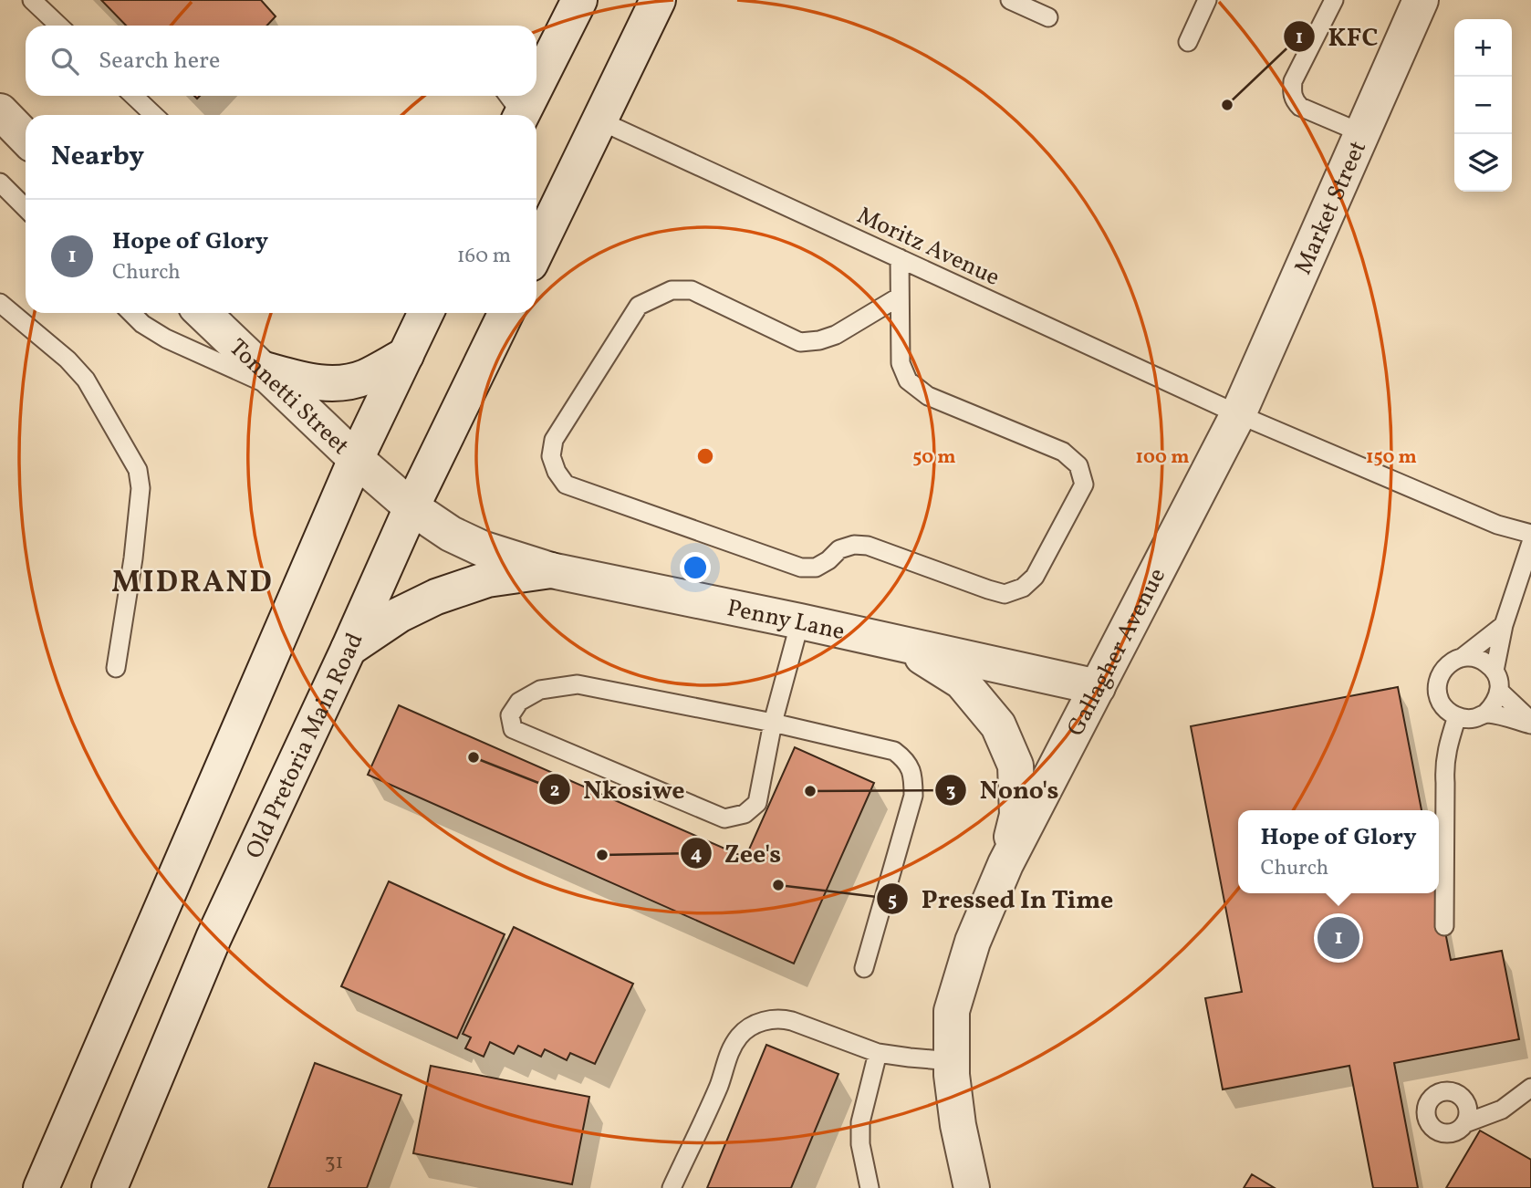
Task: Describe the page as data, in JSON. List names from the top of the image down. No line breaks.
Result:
{"streets":{"main road":["Market Street","Tonnetti Street","Penny Lane","Gallagher Avenue","Old Pretoria Main Road"],"lane":["Moritz Avenue"]},"crossings":[["Market Street","Moritz Avenue"],["Market Street","Gallagher Avenue"],["Moritz Avenue","Gallagher Avenue"],["Tonnetti Street","Penny Lane"],["Tonnetti Street","Old Pretoria Main Road"],["Penny Lane","Gallagher Avenue"],["Penny Lane","Old Pretoria Main Road"]],"districts":["MIDRAND"],"places":["KFC","Nkosiwe","Nono's","Zee's","Pressed In Time"],"house_numbers":["31"],"page":{"map_buttons":["+","−"],"search":"Search here","heading":"Nearby","list":[{"mark":"1","name":"Hope of Glory","note":"Church","value":"160 m"}],"popup":["Hope of Glory","Church"],"pins":"1"},"rings":["50 m","100 m","150 m"]}
